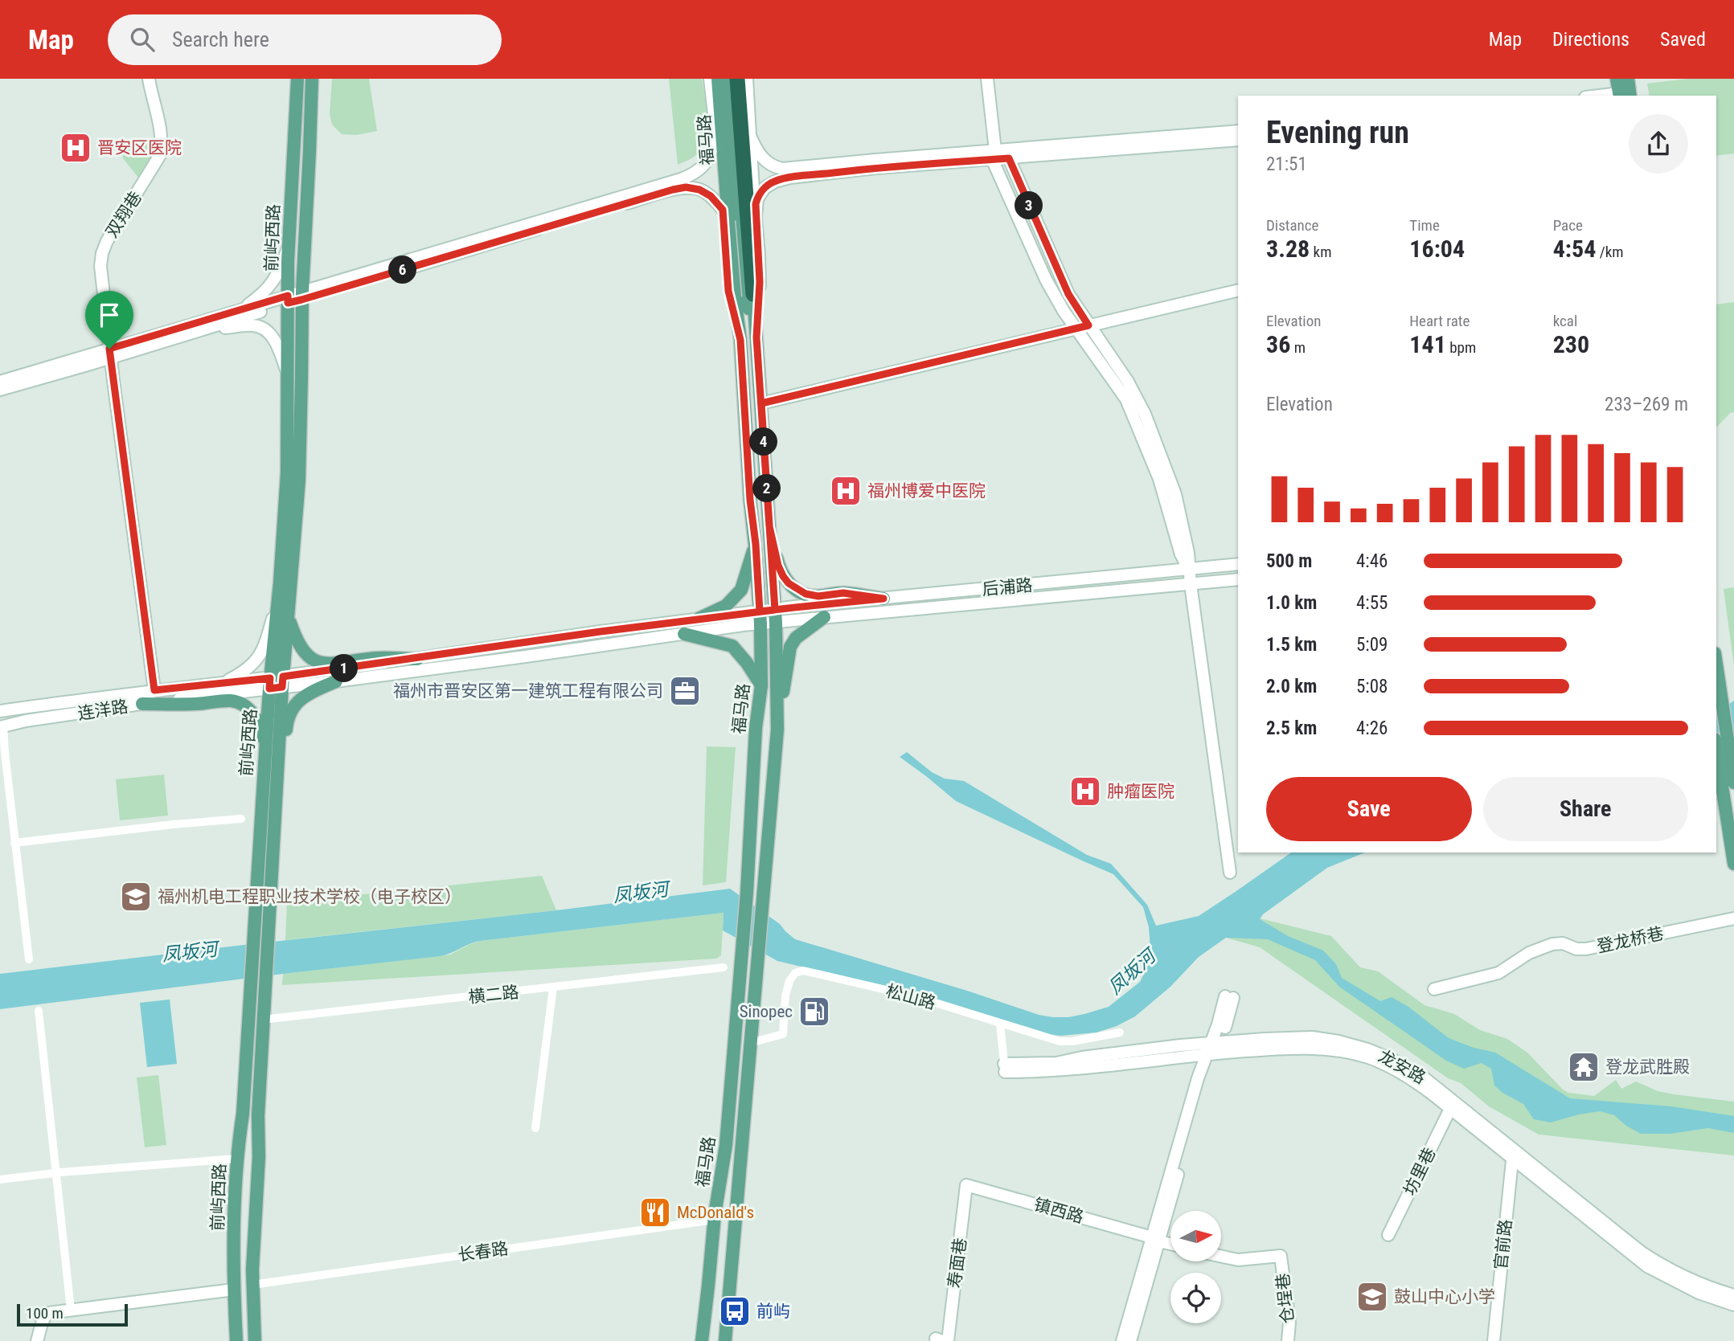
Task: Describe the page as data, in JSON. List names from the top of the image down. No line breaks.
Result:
{"streets":{"main road":["福马路","双翔巷","前屿西路","后浦路","连洋路","登龙桥巷","龙安路","坊里巷","镇西路","官前路","寿面巷","仓埕巷"],"street":["横二路","松山路","长春路"]},"crossings":[["福马路","后浦路"],["福马路","连洋路"],["福马路","松山路"],["福马路","长春路"],["双翔巷","连洋路"],["前屿西路","连洋路"],["前屿西路","横二路"],["前屿西路","长春路"],["后浦路","连洋路"],["龙安路","坊里巷"],["龙安路","官前路"],["镇西路","寿面巷"]],"water":["凤坂河"],"places":{"hospital":["晋安区医院","福州博爱中医院","肿瘤医院"],"office":["福州市晋安区第一建筑工程有限公司"],"school or university":["福州机电工程职业技术学校（电子校区）","鼓山中心小学"],"fuel station":["Sinopec"],"temple":["登龙武胜殿"],"restaurant":["McDonald's"],"bus stop":["前屿"]},"scale_bar":"100 m","north":"right","page":{"header":"Map","search":"Search here","nav":["Map","Directions","Saved"],"heading":["Evening run","21:51"],"pins":["3","6","4","2","1"],"stats":[["Distance","3.28 km"],["Time","16:04"],["Pace","4:54 /km"],["Elevation","36 m"],["Heart rate","141 bpm"],["kcal","230"]],"chart":["Elevation","233–269 m"],"list":[{"name":"500 m","note":"4:46"},{"name":"1.0 km","note":"4:55"},{"name":"1.5 km","note":"5:09"},{"name":"2.0 km","note":"5:08"},{"name":"2.5 km","note":"4:26"}],"buttons":["Save","Share"],"scale":"100 m"}}
